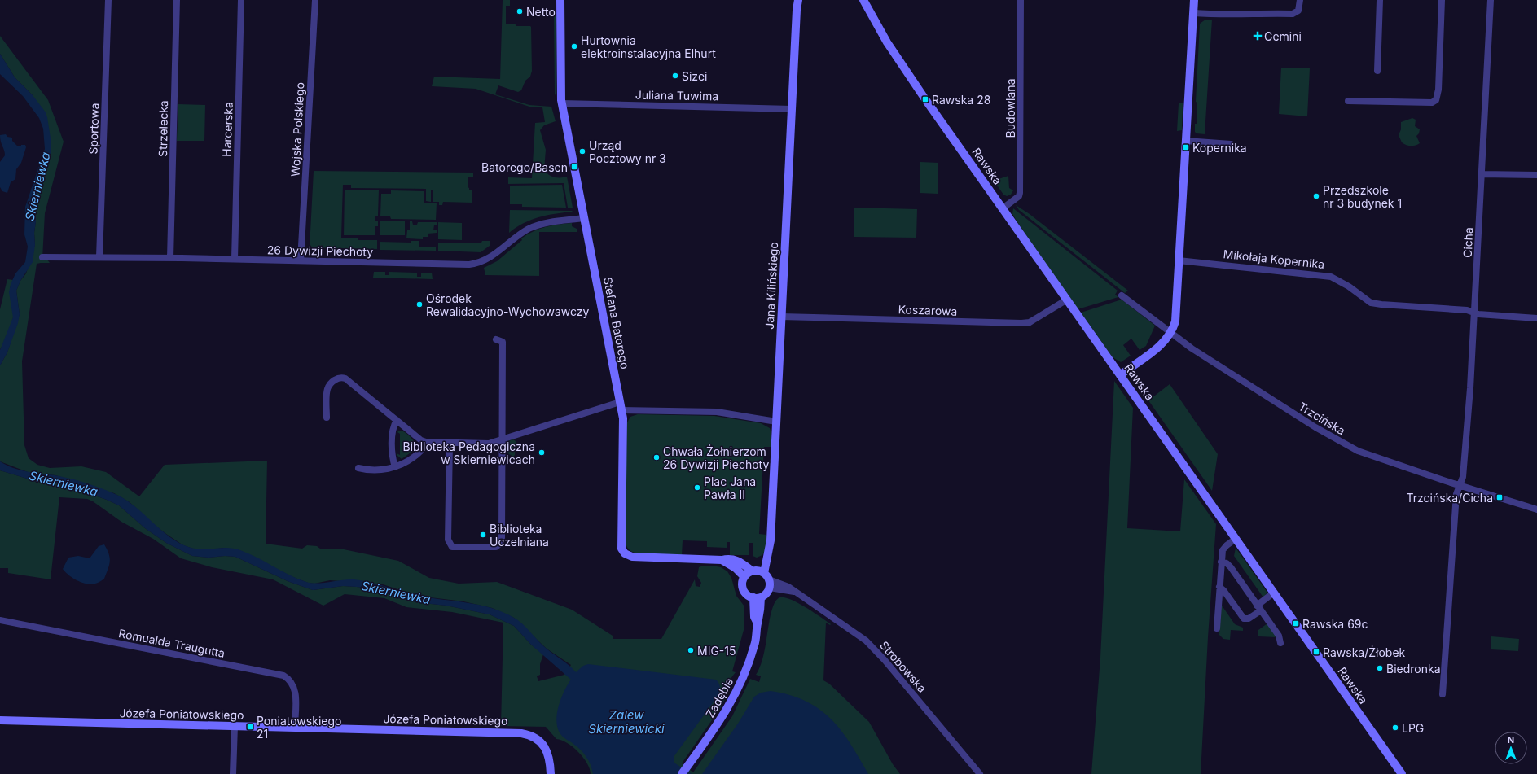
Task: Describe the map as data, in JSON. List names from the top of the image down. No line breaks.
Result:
{"streets":{"street":["Juliana Tuwima","Budowlana","Sportowa","Strzelecka","Harcerska","Wojska Polskiego","Rawska","Cicha","26 Dywizji Piechoty","Mikołaja Kopernika","Jana Kilińskiego","Koszarowa","Stefana Batorego","Trzcińska","Romualda Traugutta","Strobowska","Zadębie","Józefa Poniatowskiego"]},"crossings":[["Juliana Tuwima","Jana Kilińskiego"],["Juliana Tuwima","Stefana Batorego"],["Budowlana","Rawska"],["Sportowa","26 Dywizji Piechoty"],["Strzelecka","26 Dywizji Piechoty"],["Harcerska","26 Dywizji Piechoty"],["Wojska Polskiego","26 Dywizji Piechoty"],["Rawska","Koszarowa"],["Cicha","Mikołaja Kopernika"],["Cicha","Trzcińska"],["26 Dywizji Piechoty","Stefana Batorego"],["Jana Kilińskiego","Koszarowa"],["Jana Kilińskiego","Stefana Batorego"],["Jana Kilińskiego","Strobowska"],["Jana Kilińskiego","Zadębie"],["Stefana Batorego","Strobowska"],["Stefana Batorego","Zadębie"],["Romualda Traugutta","Józefa Poniatowskiego"],["Strobowska","Zadębie"]],"water":["Skierniewka","Zalew Skierniewicki"],"places":{"other":["Netto","Hurtownia elektroinstalacyjna Elhurt","Sizei","Urząd Pocztowy nr 3","Przedszkole nr 3 budynek 1","Ośrodek Rewalidacyjno-Wychowawczy","Biblioteka Pedagogiczna w Skierniewicach","Chwała Żołnierzom 26 Dywizji Piechoty","Plac Jana Pawła II","Biblioteka Uczelniana","MIG-15","Biedronka","LPG"],"health":["Gemini"],"transit":["Rawska 28","Kopernika","Batorego/Basen","Trzcińska/Cicha","Rawska 69c","Rawska/Żłobek","Poniatowskiego 21"]},"north":"top"}
